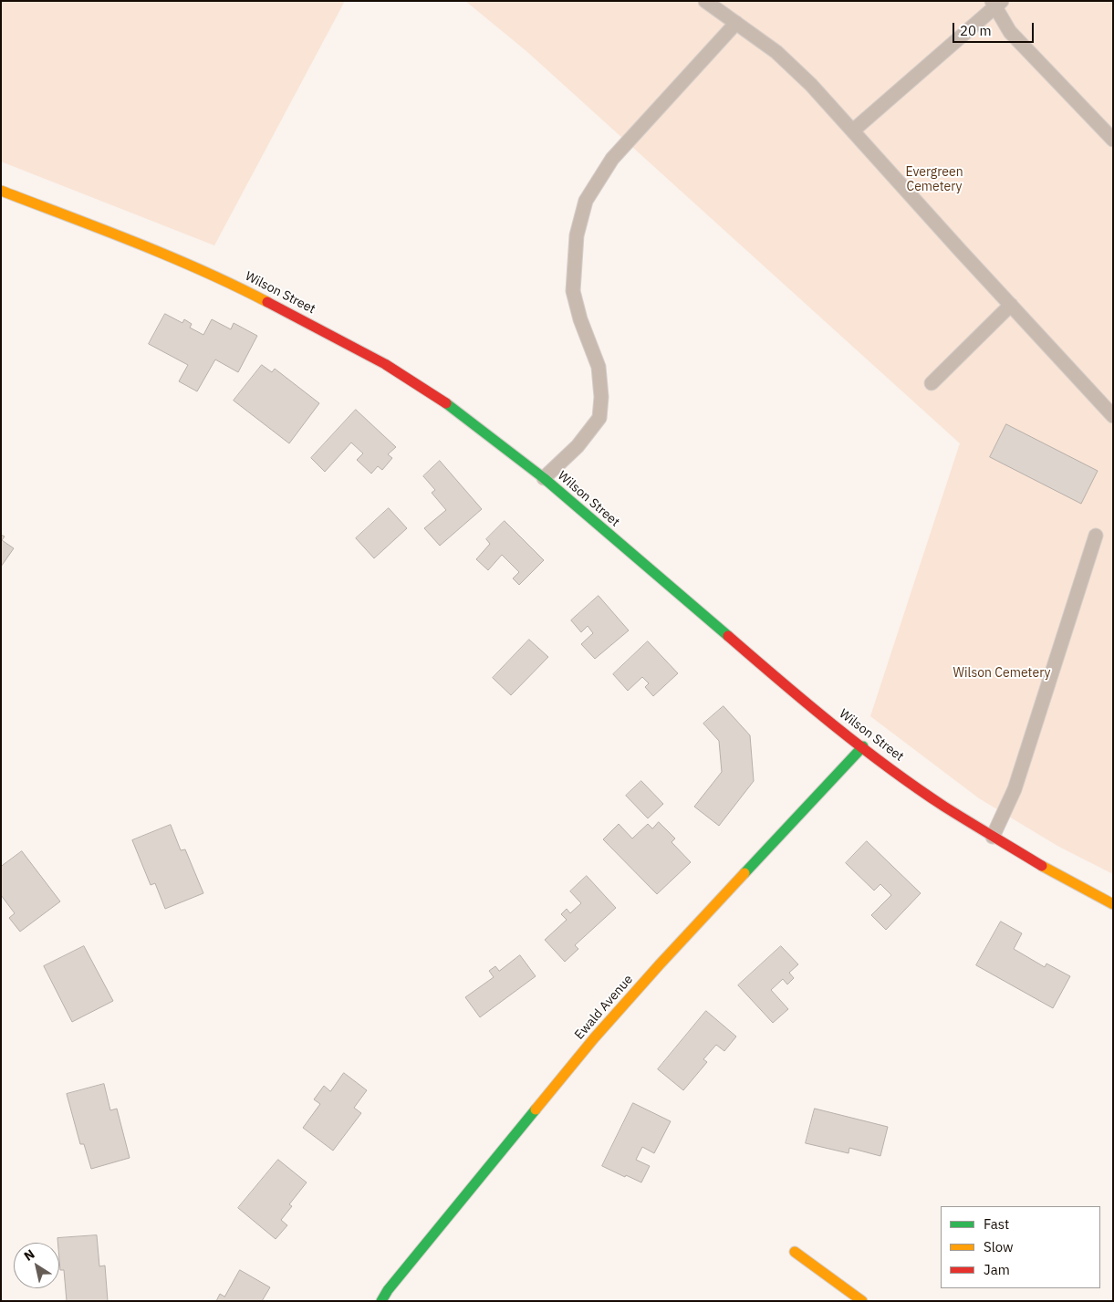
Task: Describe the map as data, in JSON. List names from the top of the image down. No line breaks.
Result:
{"streets":{"street":["Wilson Street","Ewald Avenue"]},"crossings":[["Wilson Street","Ewald Avenue"]],"parks":["Evergreen Cemetery","Wilson Cemetery"],"legend":["Fast","Slow","Jam"],"scale_bar":"20 m","north":"top left"}
